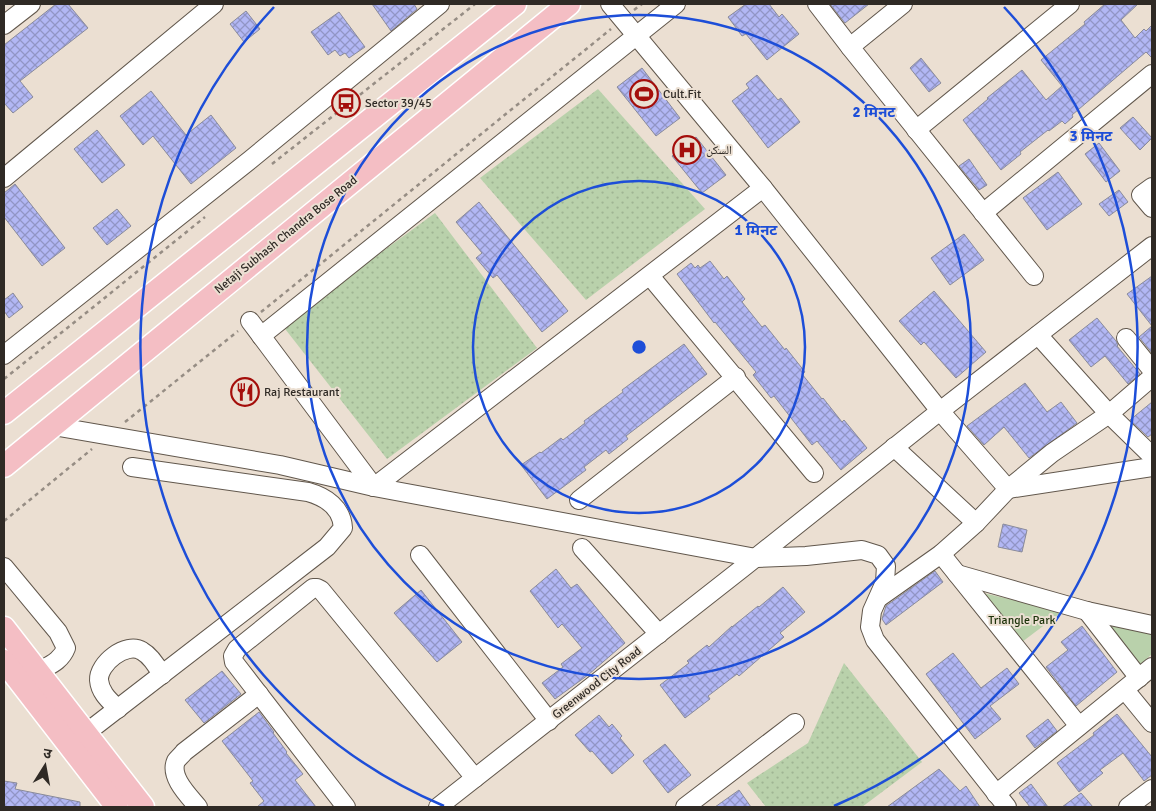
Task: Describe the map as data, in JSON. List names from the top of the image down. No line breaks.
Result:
{"streets":{"main road":["Netaji Subhash Chandra Bose Road"],"street":["Greenwood City Road"]},"parks":["Triangle Park"],"places":{"sports":["Cult.Fit"],"bus stop":["Sector 39/45"],"hospital":["السكن"],"restaurant":["Raj Restaurant"]},"north":"top","rings":["2 मिनट","3 मिनट","1 मिनट"]}
